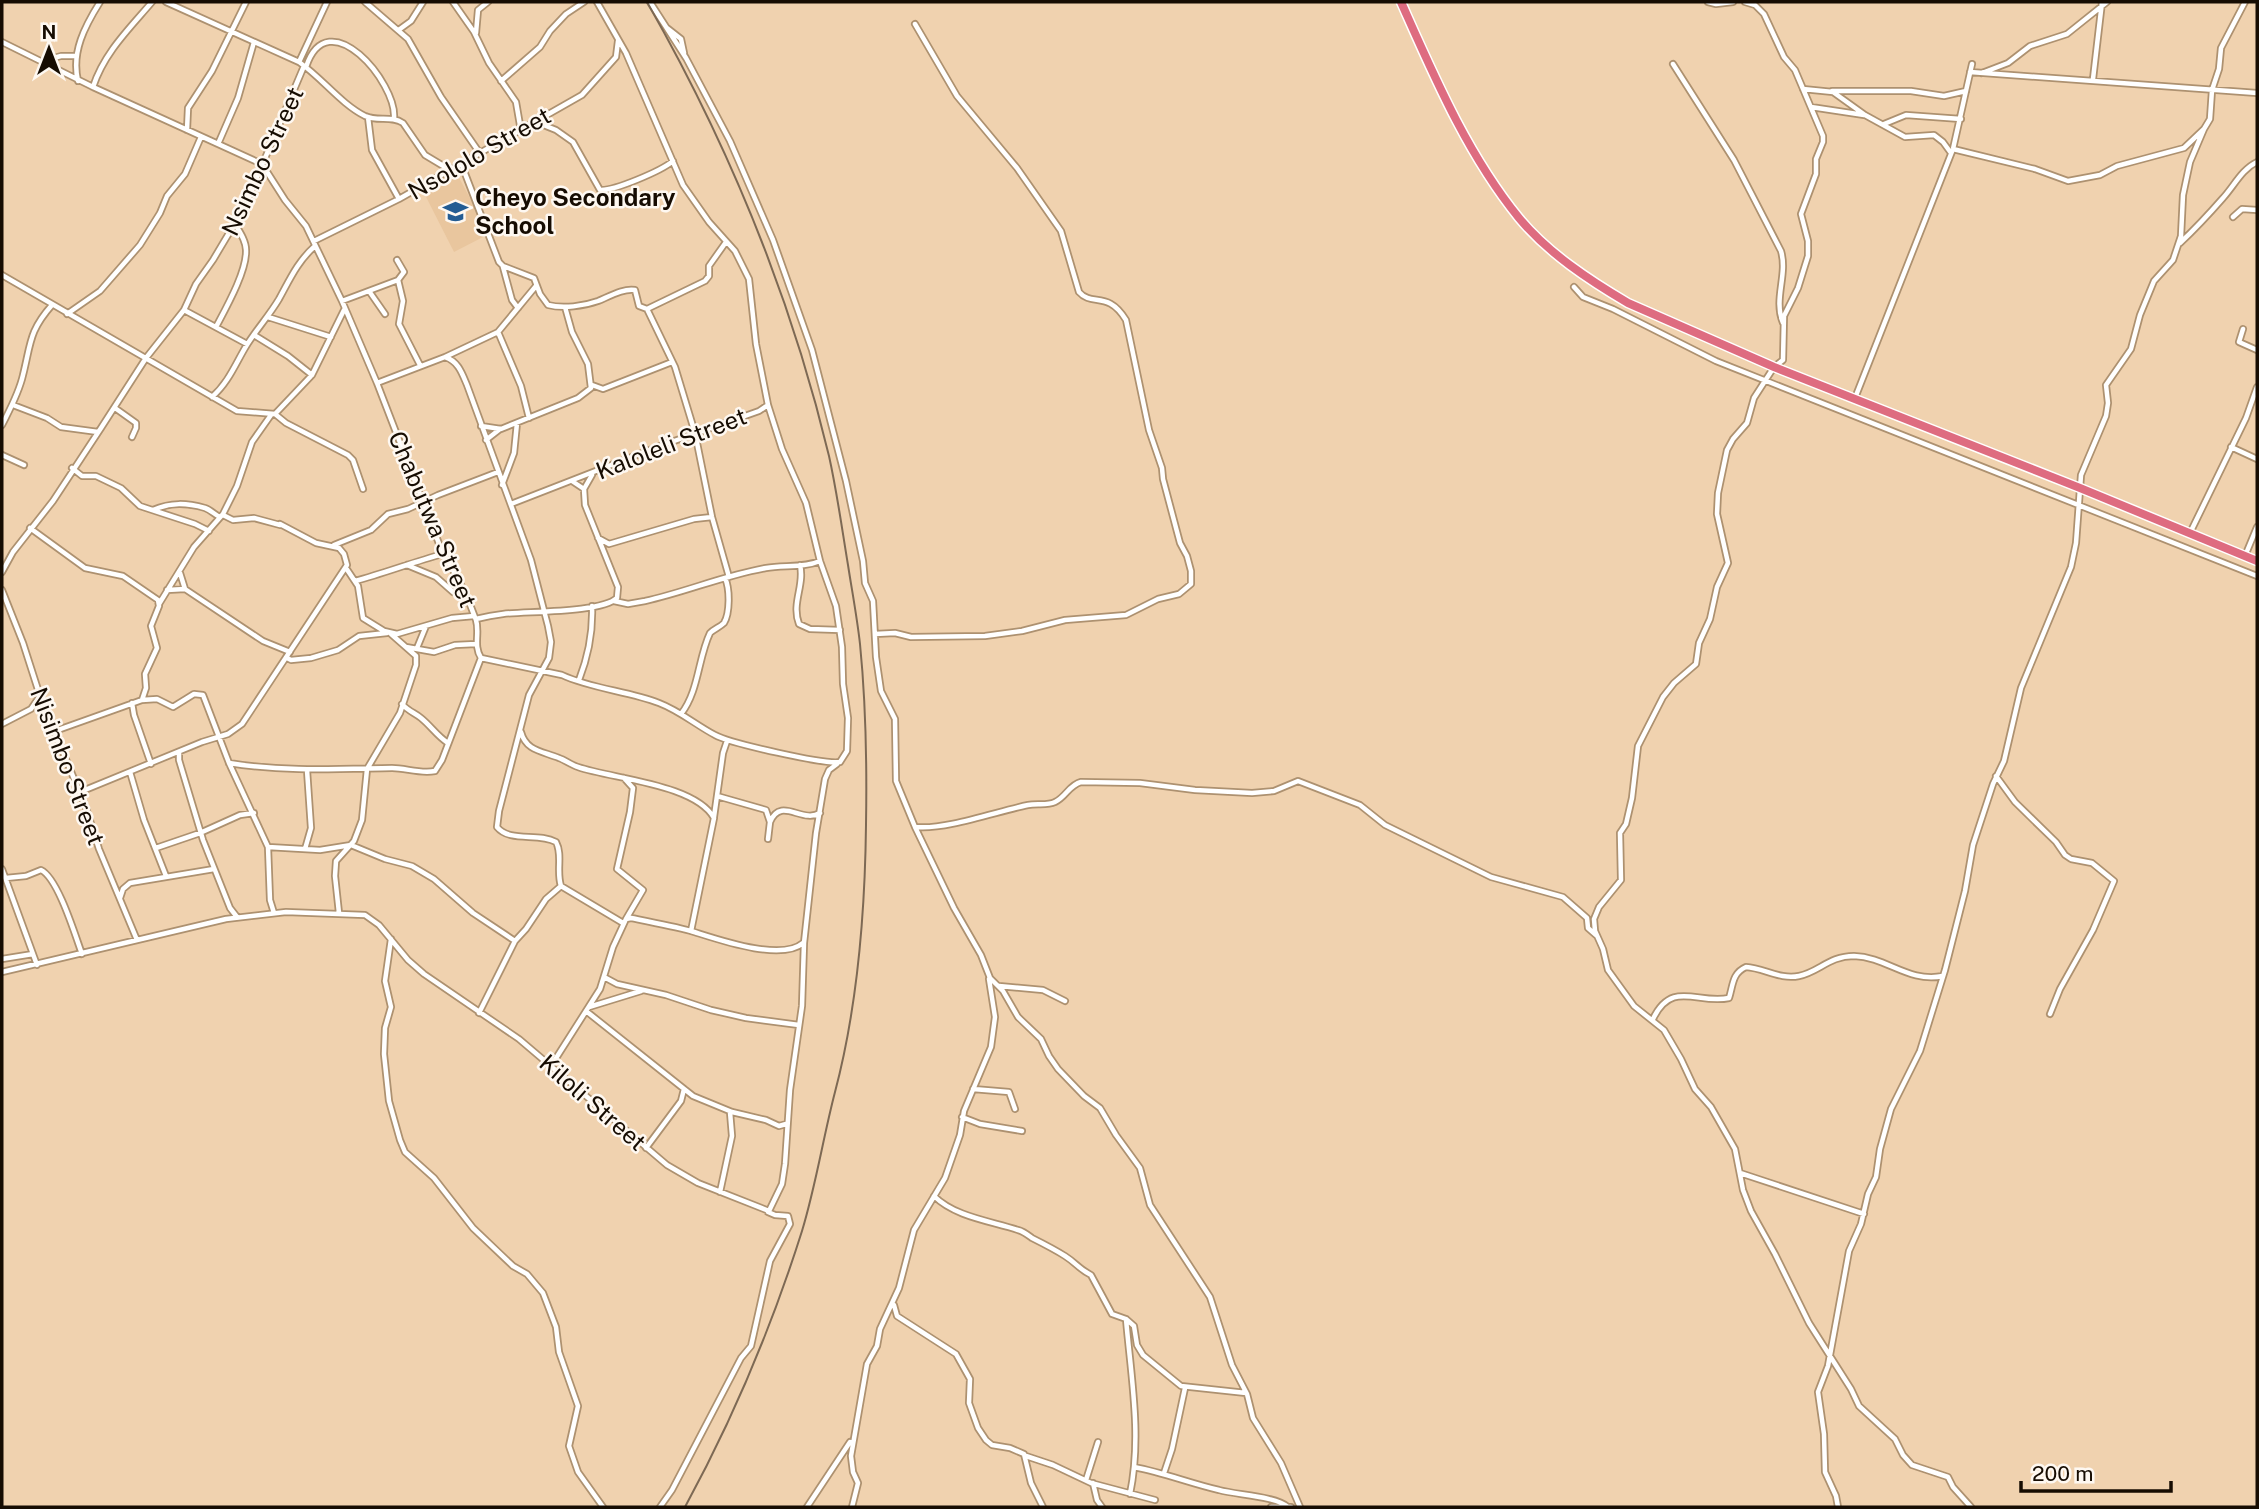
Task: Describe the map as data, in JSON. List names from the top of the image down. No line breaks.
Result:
{"streets":{"street":["Nsololo Street","Nsimbo Street","Kaloleli Street","Chabutwa Street","Nisimbo Street","Kiloli Street"]},"crossings":[["Nsololo Street","Kaloleli Street"],["Nsololo Street","Chabutwa Street"],["Nsimbo Street","Chabutwa Street"],["Nisimbo Street","Kiloli Street"]],"places":{"school or university":["Cheyo Secondary School"]},"scale_bar":"200 m","north":"top"}
